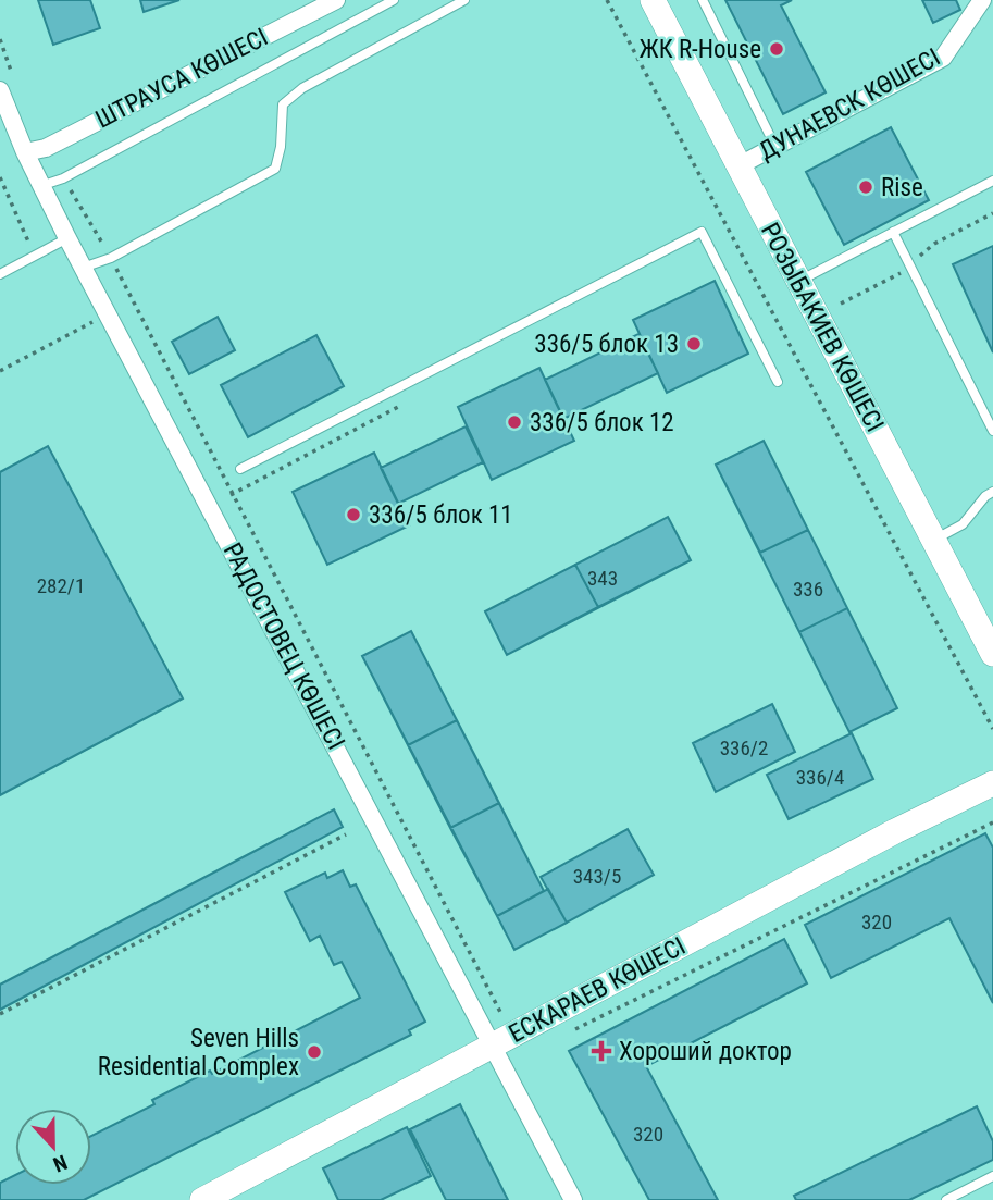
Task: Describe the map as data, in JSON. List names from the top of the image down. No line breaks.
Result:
{"streets":{"street":["ШТРАУСА КӨШЕСІ","ДУНАЕВСК КӨШЕСІ","РОЗЫБАКИЕВ КӨШЕСІ","РАДОСТОВЕЦ КӨШЕСІ","ЕСКАРАЕВ КӨШЕСІ"]},"crossings":[["ШТРАУСА КӨШЕСІ","РАДОСТОВЕЦ КӨШЕСІ"],["ДУНАЕВСК КӨШЕСІ","РОЗЫБАКИЕВ КӨШЕСІ"],["РАДОСТОВЕЦ КӨШЕСІ","ЕСКАРАЕВ КӨШЕСІ"]],"places":{"other":["ЖК R-House","Rise","336/5 блок 13","336/5 блок 12","336/5 блок 11","Seven Hills Residential Complex"],"health":["Хороший доктор"]},"house_numbers":["343","282/1","336","336/2","336/4","343/5","320","320"],"north":"bottom"}
